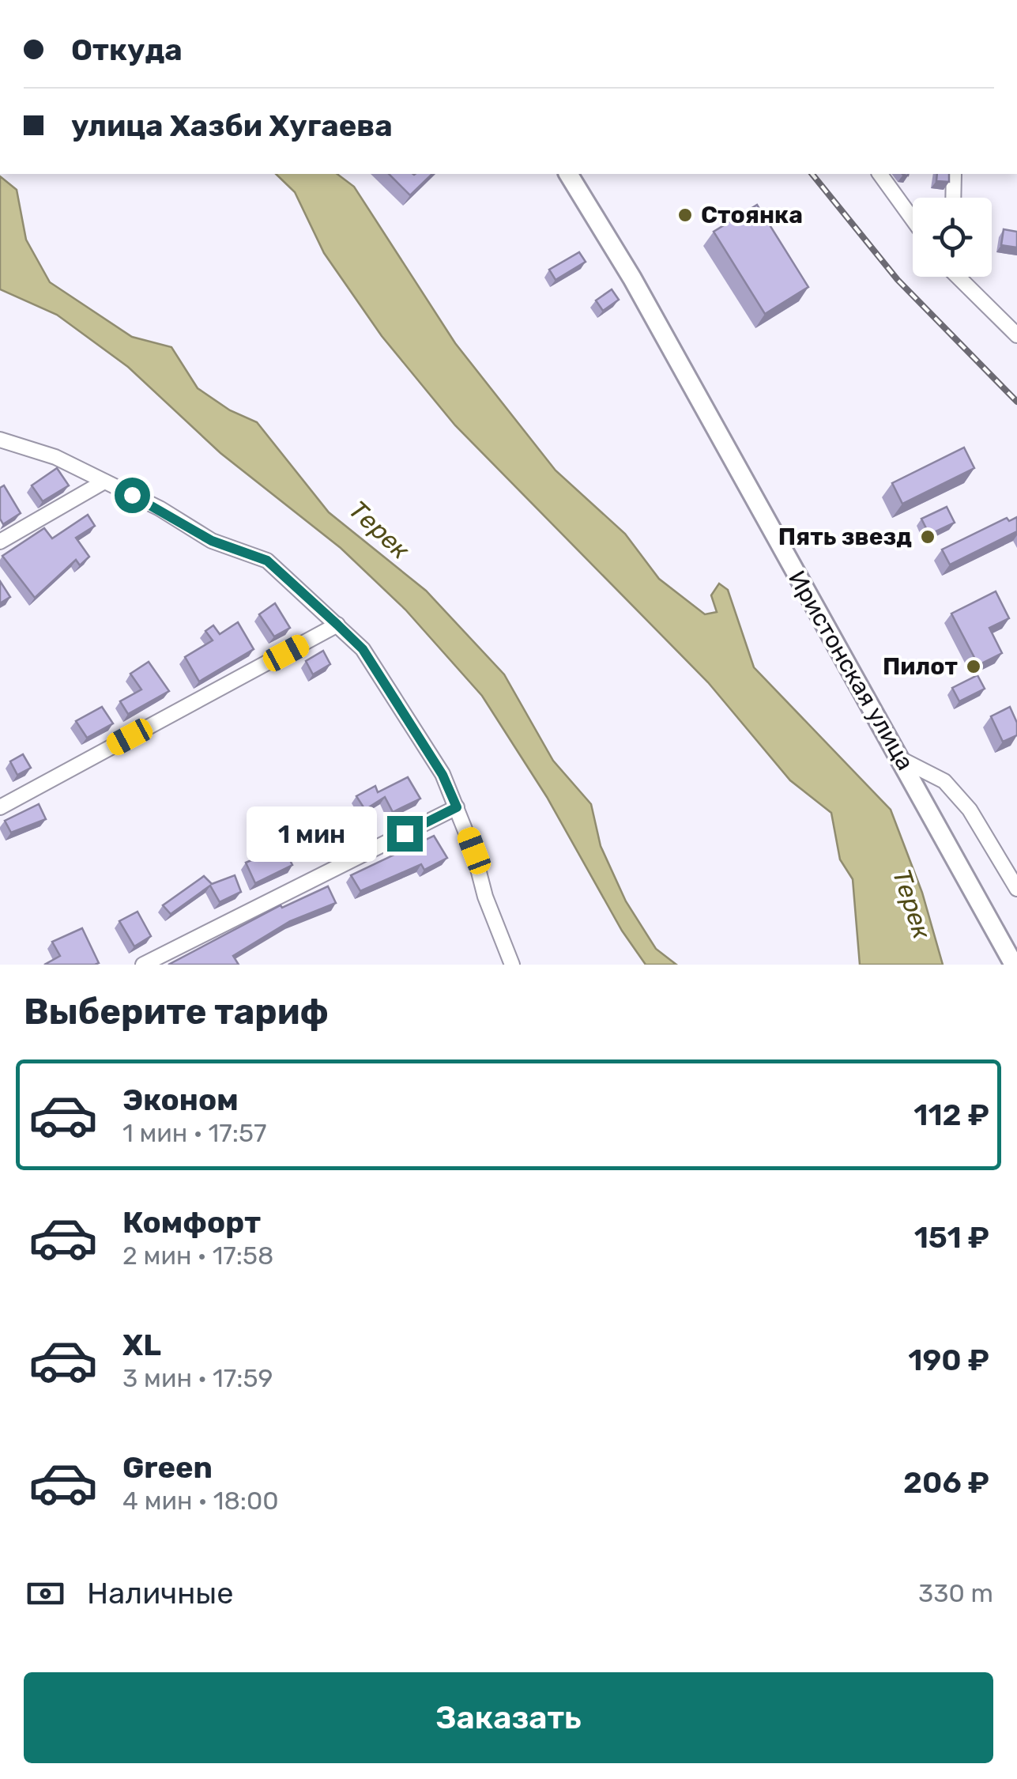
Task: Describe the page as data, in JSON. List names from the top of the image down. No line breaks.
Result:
{"streets":{"main road":["Иристонская улица"]},"water":["Терек"],"places":["Стоянка","Пять звезд","Пилот"],"page":{"banner":["Откуда","улица Хазби Хугаева"],"bubble":"1 мин","heading":"Выберите тариф","list":[{"name":"Эконом","note":"1 мин · 17:57","value":"112 ₽"},{"name":"Комфорт","note":"2 мин · 17:58","value":"151 ₽"},{"name":"XL","note":"3 мин · 17:59","value":"190 ₽"},{"name":"Green","note":"4 мин · 18:00","value":"206 ₽"}],"pay":["Наличные","330 m"],"buttons":"Заказать"}}
